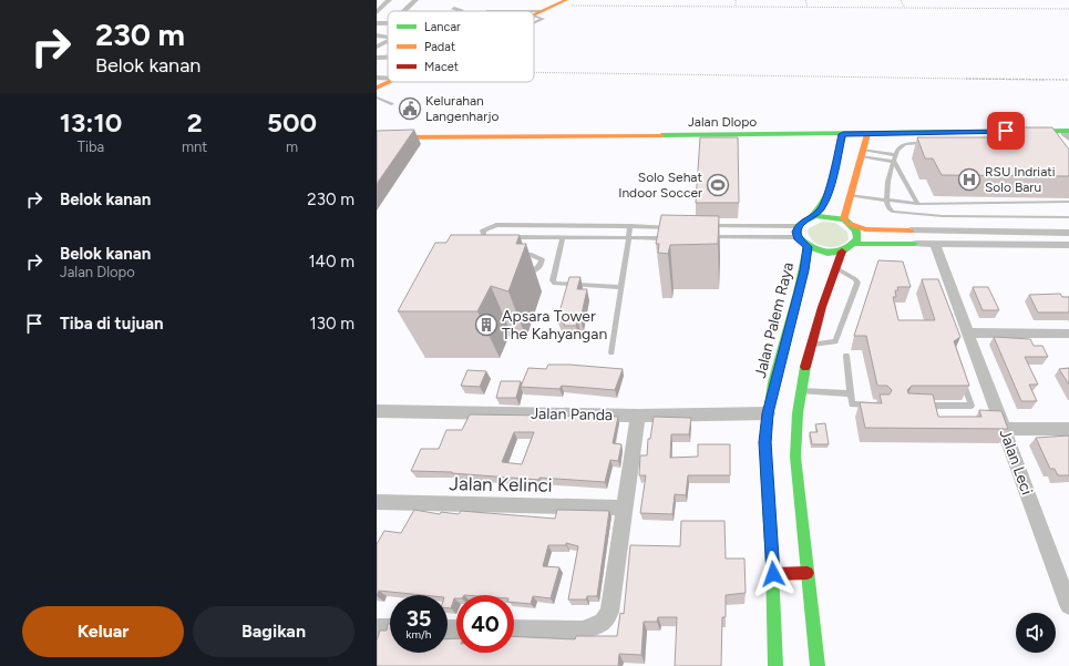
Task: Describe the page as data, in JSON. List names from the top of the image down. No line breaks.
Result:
{"streets":{"street":["Jalan Dlopo","Jalan Palem Raya","Jalan Panda","Jalan Leci","Jalan Kelinci"]},"crossings":[["Jalan Palem Raya","Jalan Panda"]],"places":{"public building":["Kelurahan Langenharjo"],"hospital":["RSU Indriati Solo Baru"],"sports":["Solo Sehat Indoor Soccer"],"building":["Apsara Tower The Kahyangan"]},"legend":["Lancar","Padat","Macet"],"page":{"turn":["230 m","Belok kanan"],"eta":["13:10","Tiba","2","mnt","500","m"],"list":[{"name":"Belok kanan","value":"230 m"},{"name":"Belok kanan","note":"Jalan Dlopo","value":"140 m"},{"name":"Tiba di tujuan","value":"130 m"}],"speed":"35 km/h","limit":"40","buttons":["Keluar","Bagikan"]}}
